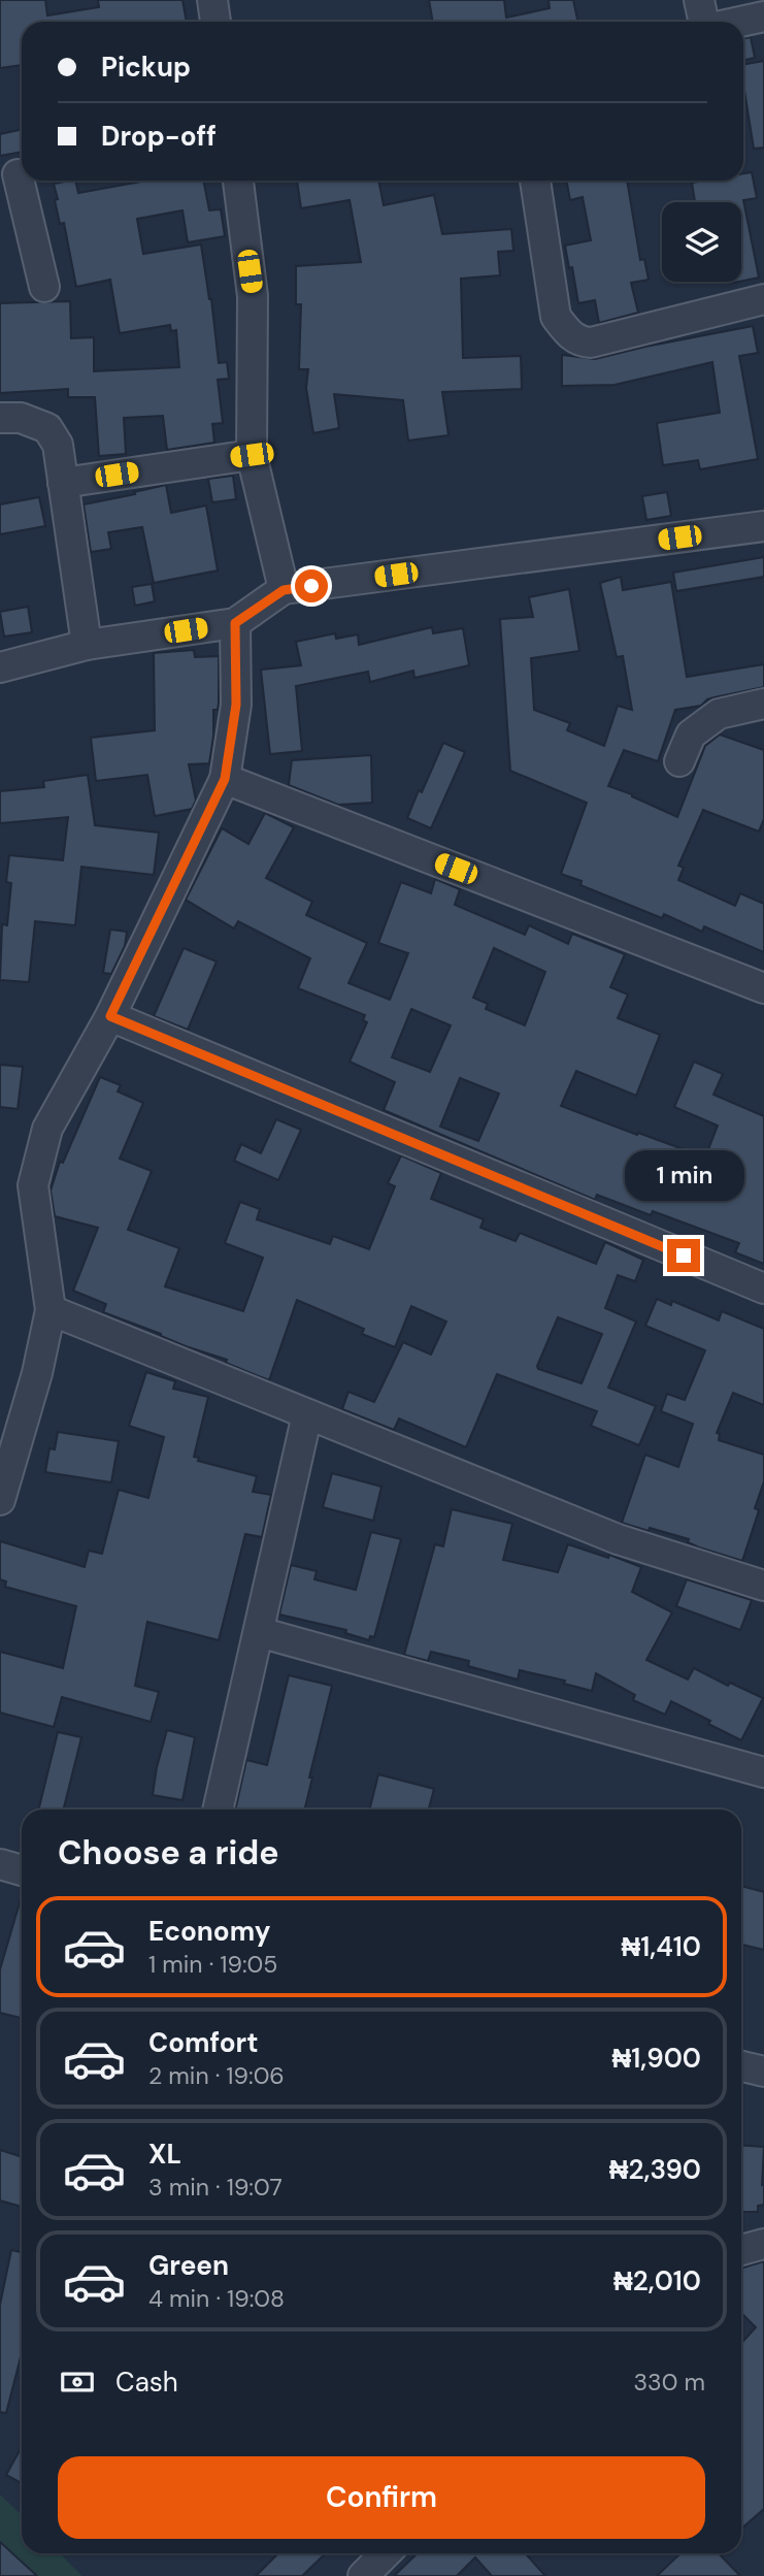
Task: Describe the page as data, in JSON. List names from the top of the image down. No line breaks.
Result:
{"page":{"banner":["Pickup","Drop-off"],"bubble":"1 min","heading":"Choose a ride","list":[{"name":"Economy","note":"1 min · 19:05","value":"₦1,410"},{"name":"Comfort","note":"2 min · 19:06","value":"₦1,900"},{"name":"XL","note":"3 min · 19:07","value":"₦2,390"},{"name":"Green","note":"4 min · 19:08","value":"₦2,010"}],"pay":["Cash","330 m"],"buttons":"Confirm"}}
